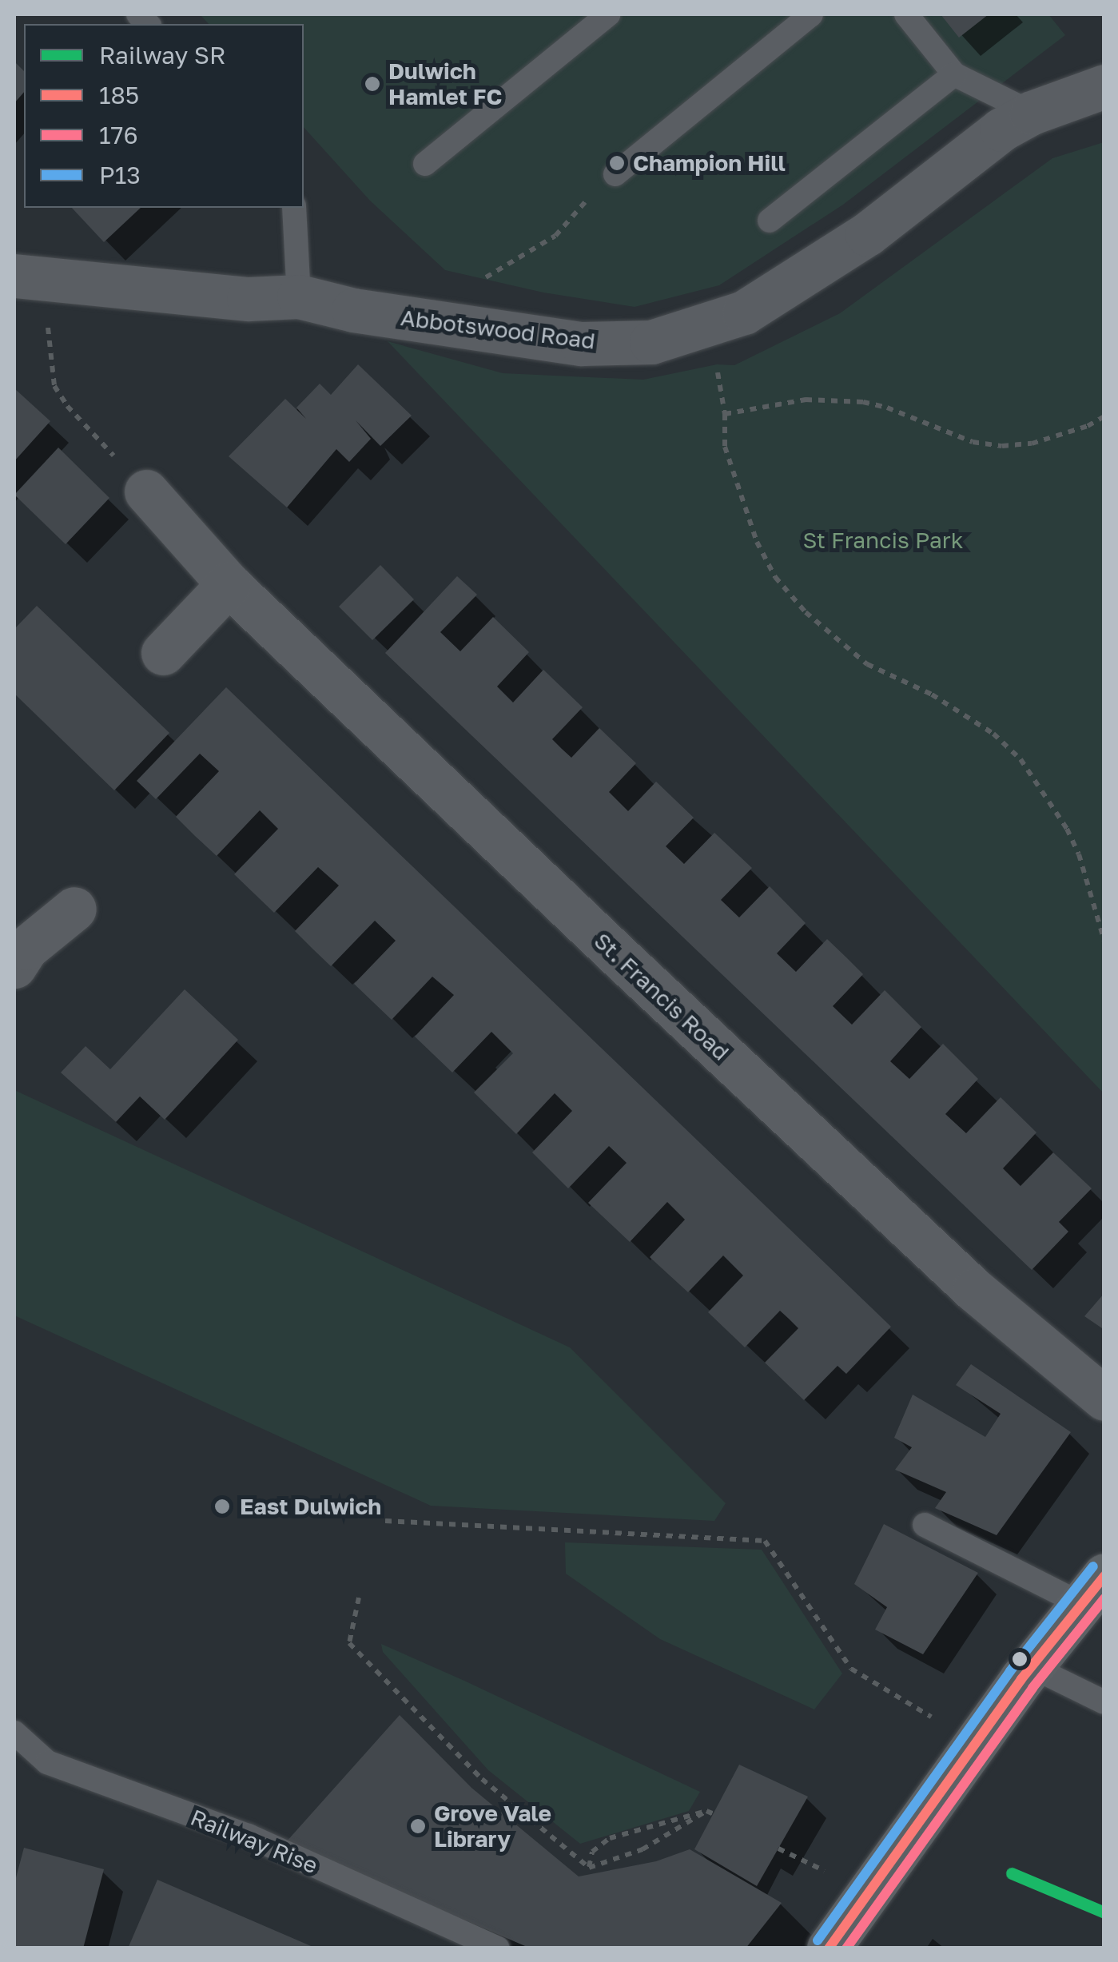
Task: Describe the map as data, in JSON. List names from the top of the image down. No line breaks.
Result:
{"streets":{"street":["Abbotswood Road","St. Francis Road"],"lane":["Railway Rise"]},"parks":["St Francis Park"],"places":["Dulwich Hamlet FC","Champion Hill","East Dulwich","Grove Vale Library"],"lines":["transit line P13","transit line 185","transit line 176","rail line SR"],"legend":["Railway SR","185","176","P13"]}
